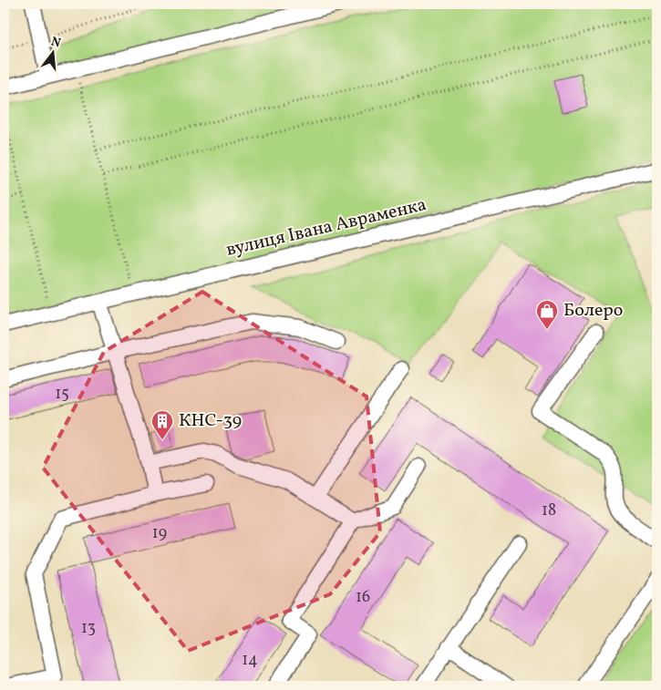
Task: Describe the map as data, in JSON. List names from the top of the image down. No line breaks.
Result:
{"streets":{"street":["вулиця Івана Авраменка"]},"places":{"shop":["Болеро"],"building":["КНС-39"]},"house_numbers":["15","18","19","16","13","14"],"north":"top"}
